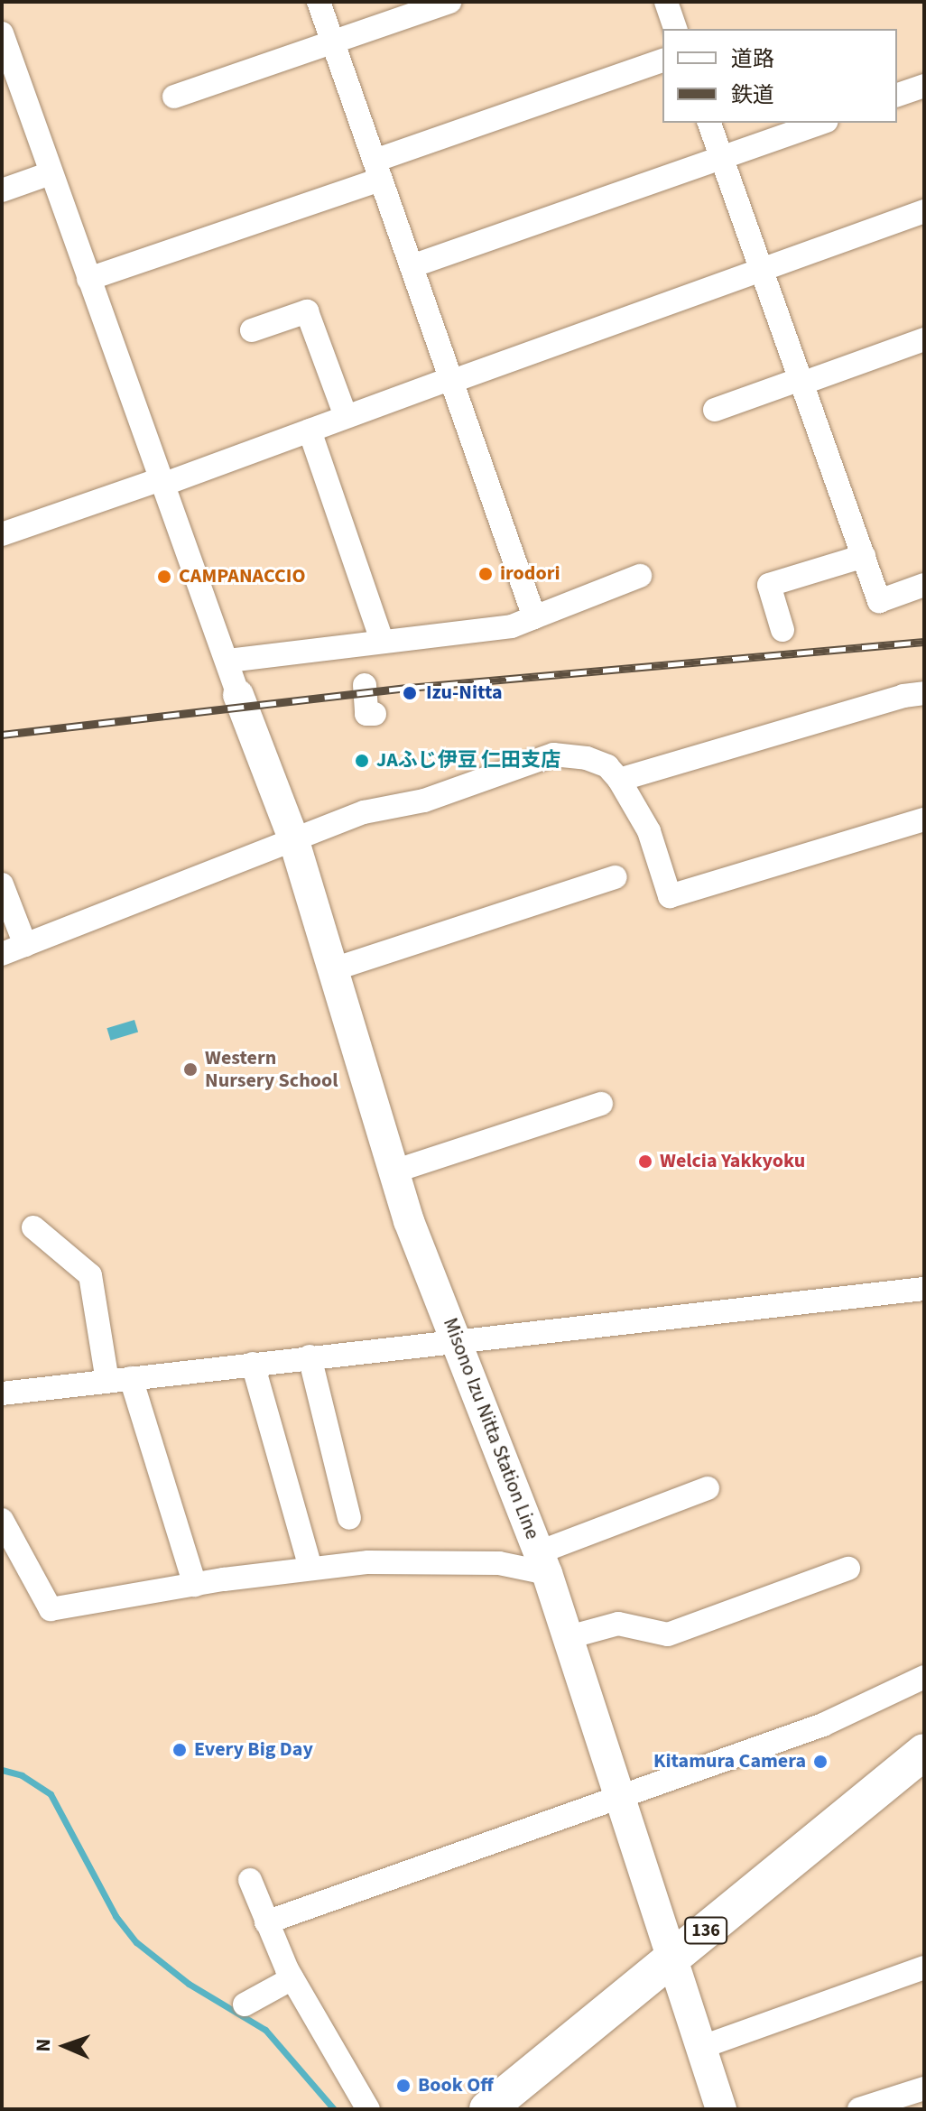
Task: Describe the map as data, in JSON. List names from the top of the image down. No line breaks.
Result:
{"streets":{"highway":["136"],"main road":["Misono Izu Nitta Station Line"]},"crossings":[["Misono Izu Nitta Station Line","136"]],"places":["irodori","CAMPANACCIO","Izu-Nitta","JAふじ伊豆 仁田支店","Western Nursery School","Welcia Yakkyoku","Every Big Day","Kitamura Camera","Book Off"],"legend":["道路","鉄道"],"north":"left"}
